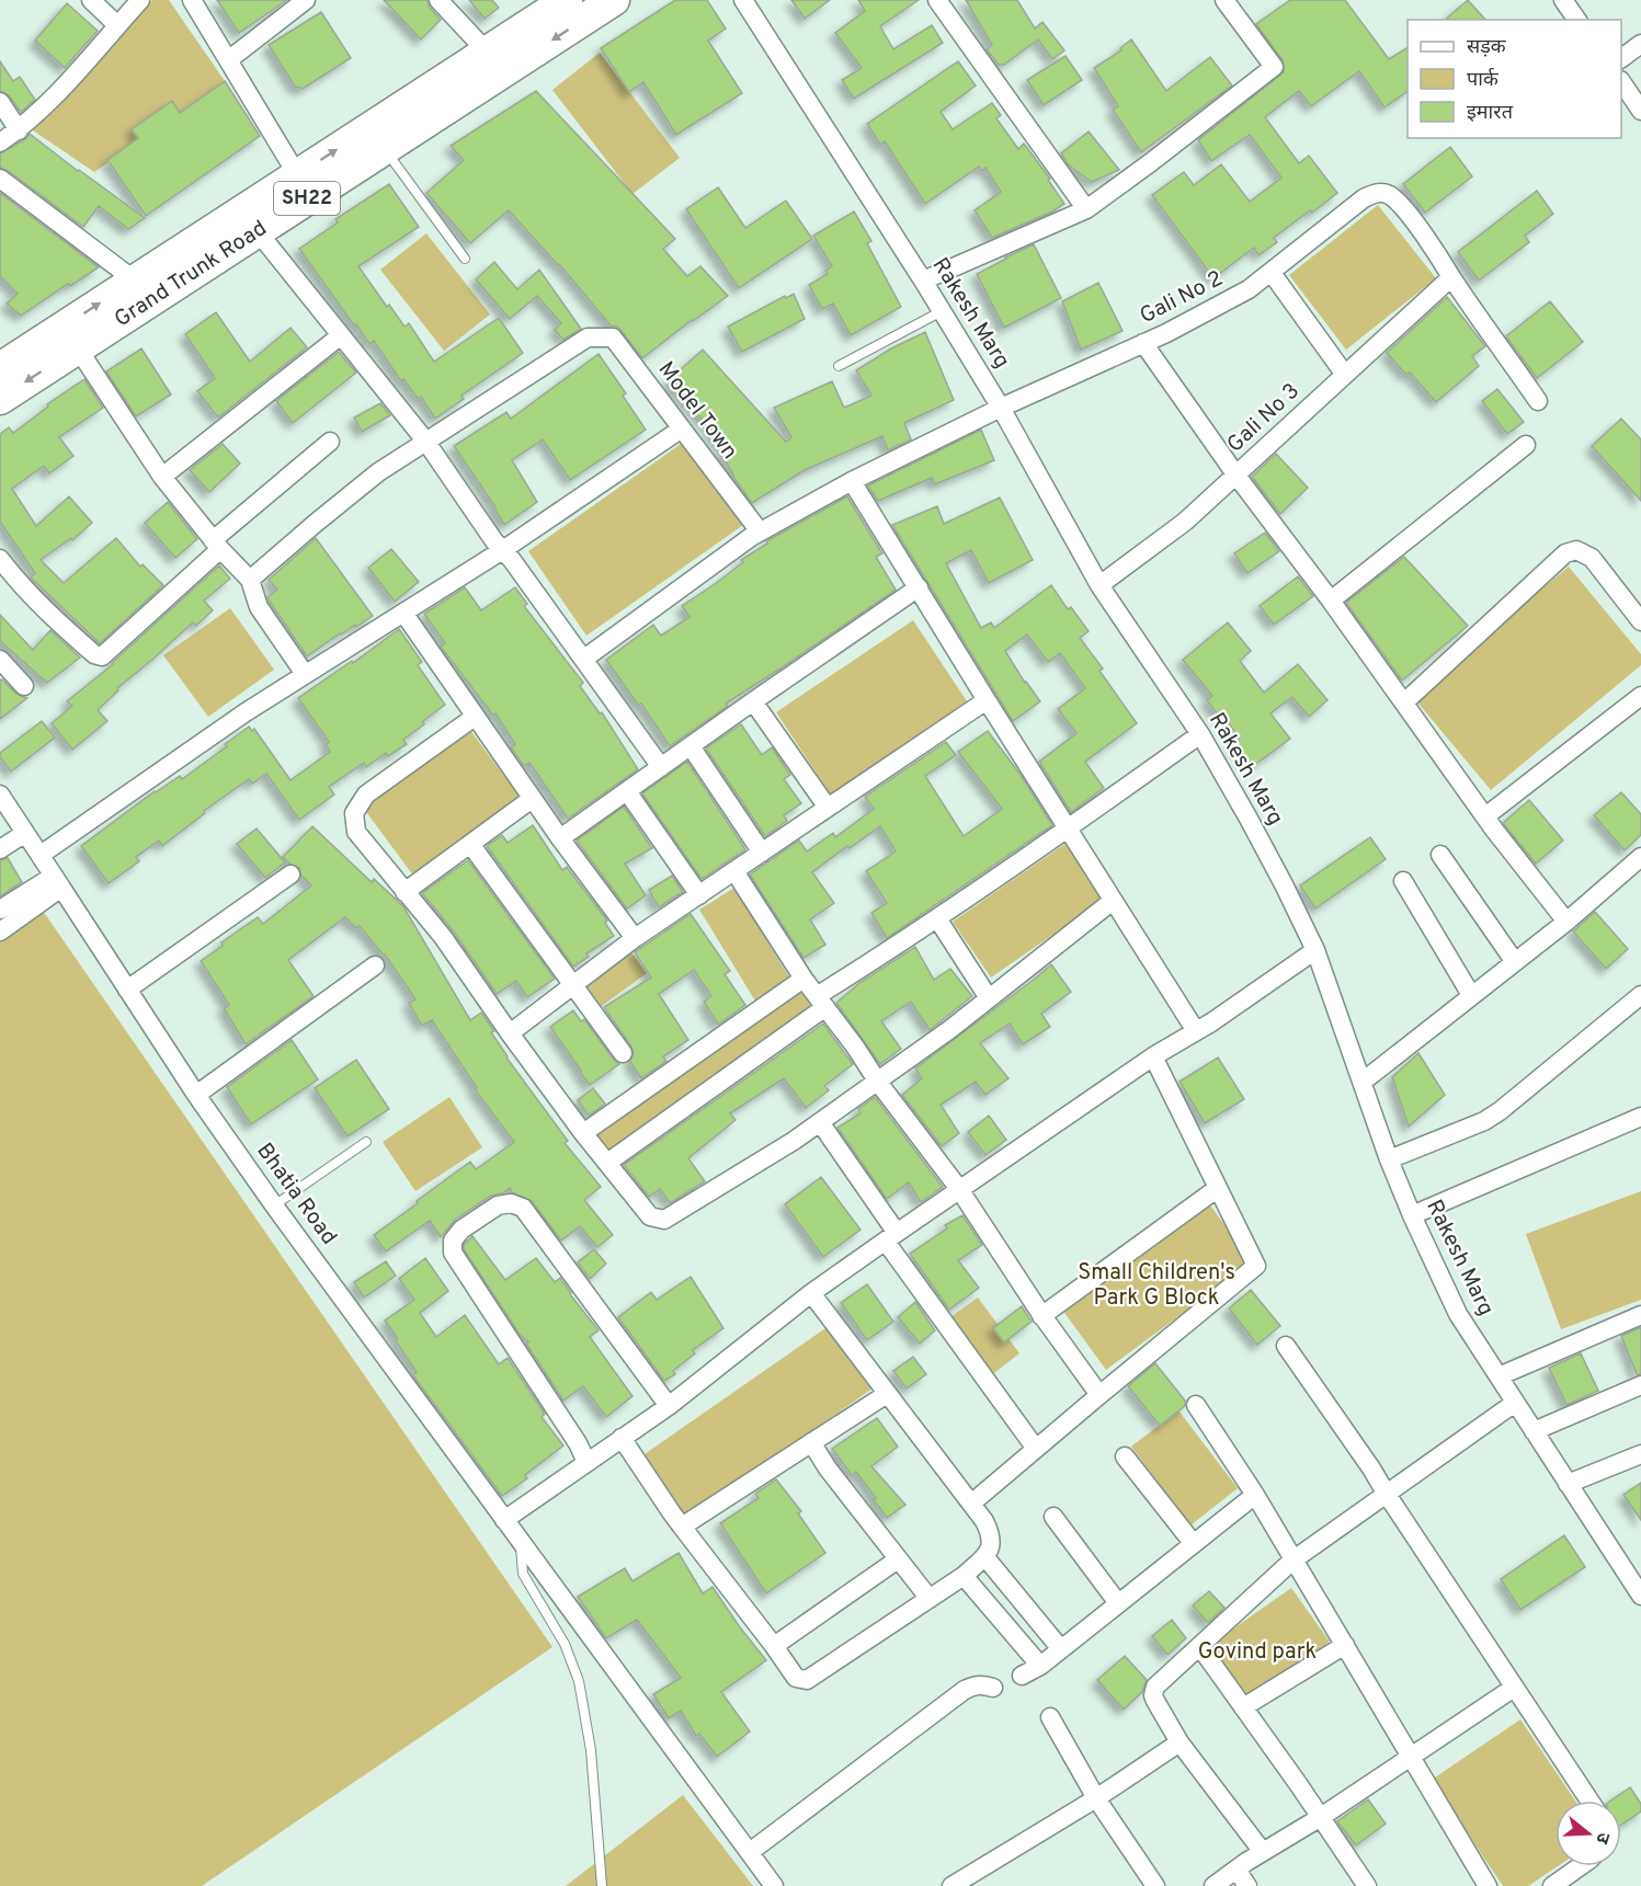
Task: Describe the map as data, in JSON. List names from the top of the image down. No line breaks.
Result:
{"streets":{"highway":["SH22","Grand Trunk Road"],"street":["Gali No 2","Rakesh Marg","Model Town","Gali No 3","Bhatia Road"]},"crossings":[["Gali No 2","Rakesh Marg"],["Gali No 2","Model Town"],["Gali No 2","Gali No 3"],["Rakesh Marg","Gali No 3"]],"parks":["Small Children's Park G Block","Govind park"],"legend":["सड़क","पार्क","इमारत"],"north":"right"}
